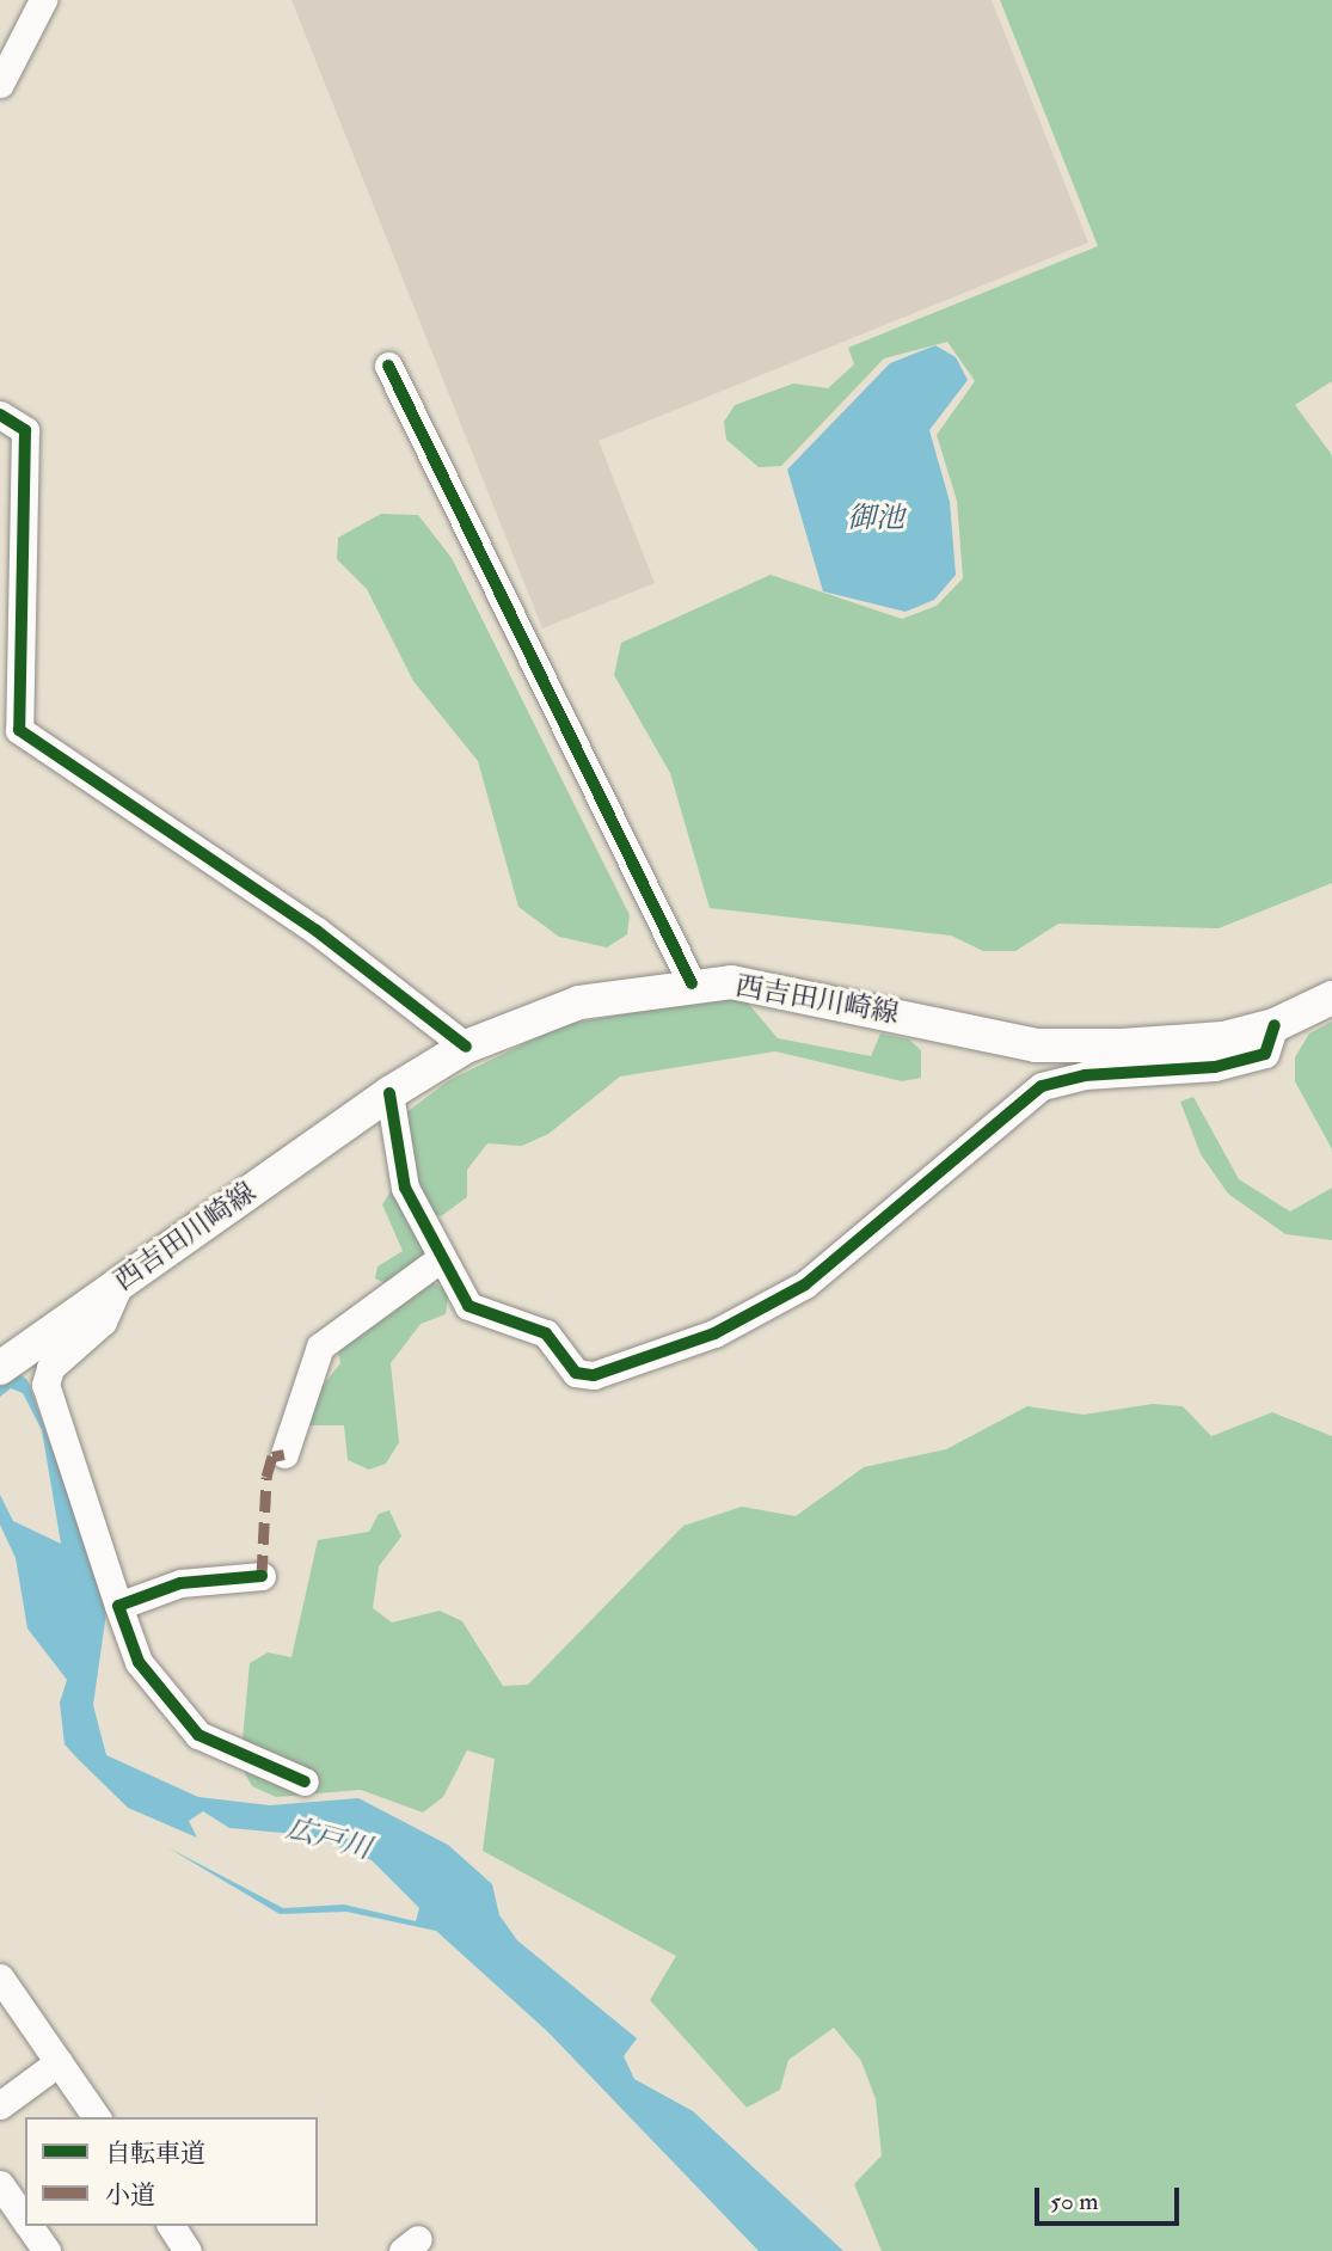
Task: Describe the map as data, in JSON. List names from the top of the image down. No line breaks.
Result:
{"streets":{"main road":["西吉田川崎線"]},"water":["御池","広戸川"],"legend":["自転車道","小道"],"scale_bar":"50 m"}
